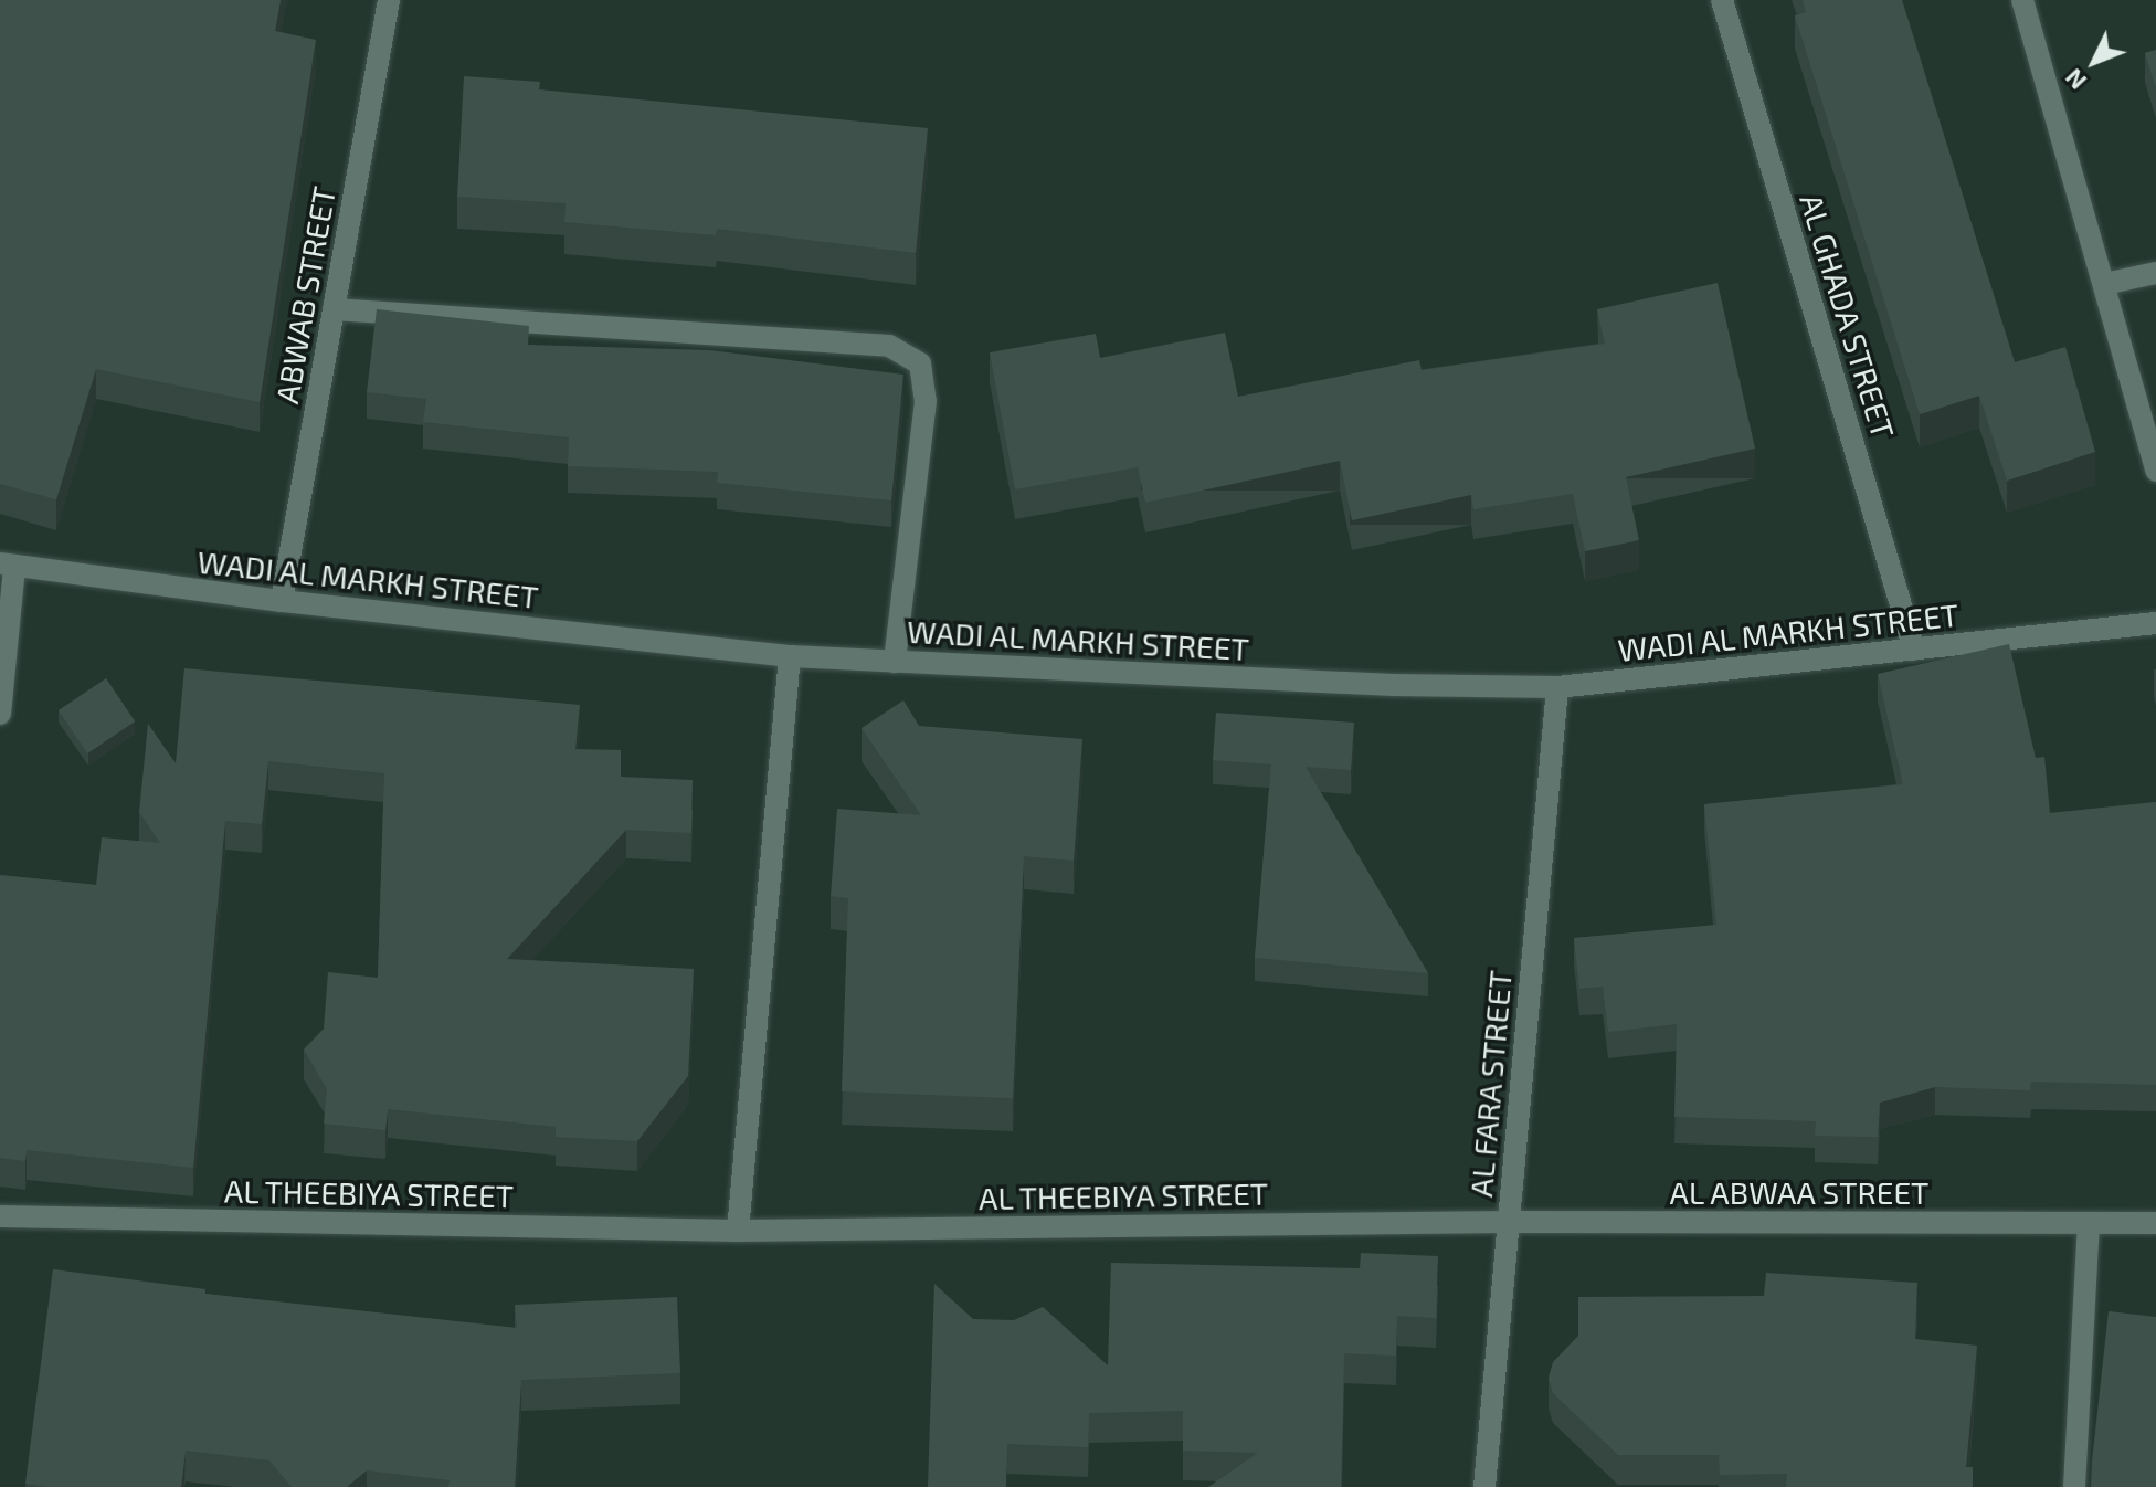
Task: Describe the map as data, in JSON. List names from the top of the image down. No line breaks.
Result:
{"streets":{"street":["ABWAB STREET","AL GHADA STREET","WADI AL MARKH STREET","AL FARA STREET","AL ABWAA STREET","AL THEEBIYA STREET"]},"crossings":[["ABWAB STREET","WADI AL MARKH STREET"],["AL GHADA STREET","WADI AL MARKH STREET"],["WADI AL MARKH STREET","AL FARA STREET"],["AL FARA STREET","AL ABWAA STREET"],["AL FARA STREET","AL THEEBIYA STREET"],["AL ABWAA STREET","AL THEEBIYA STREET"]],"north":"bottom left"}
